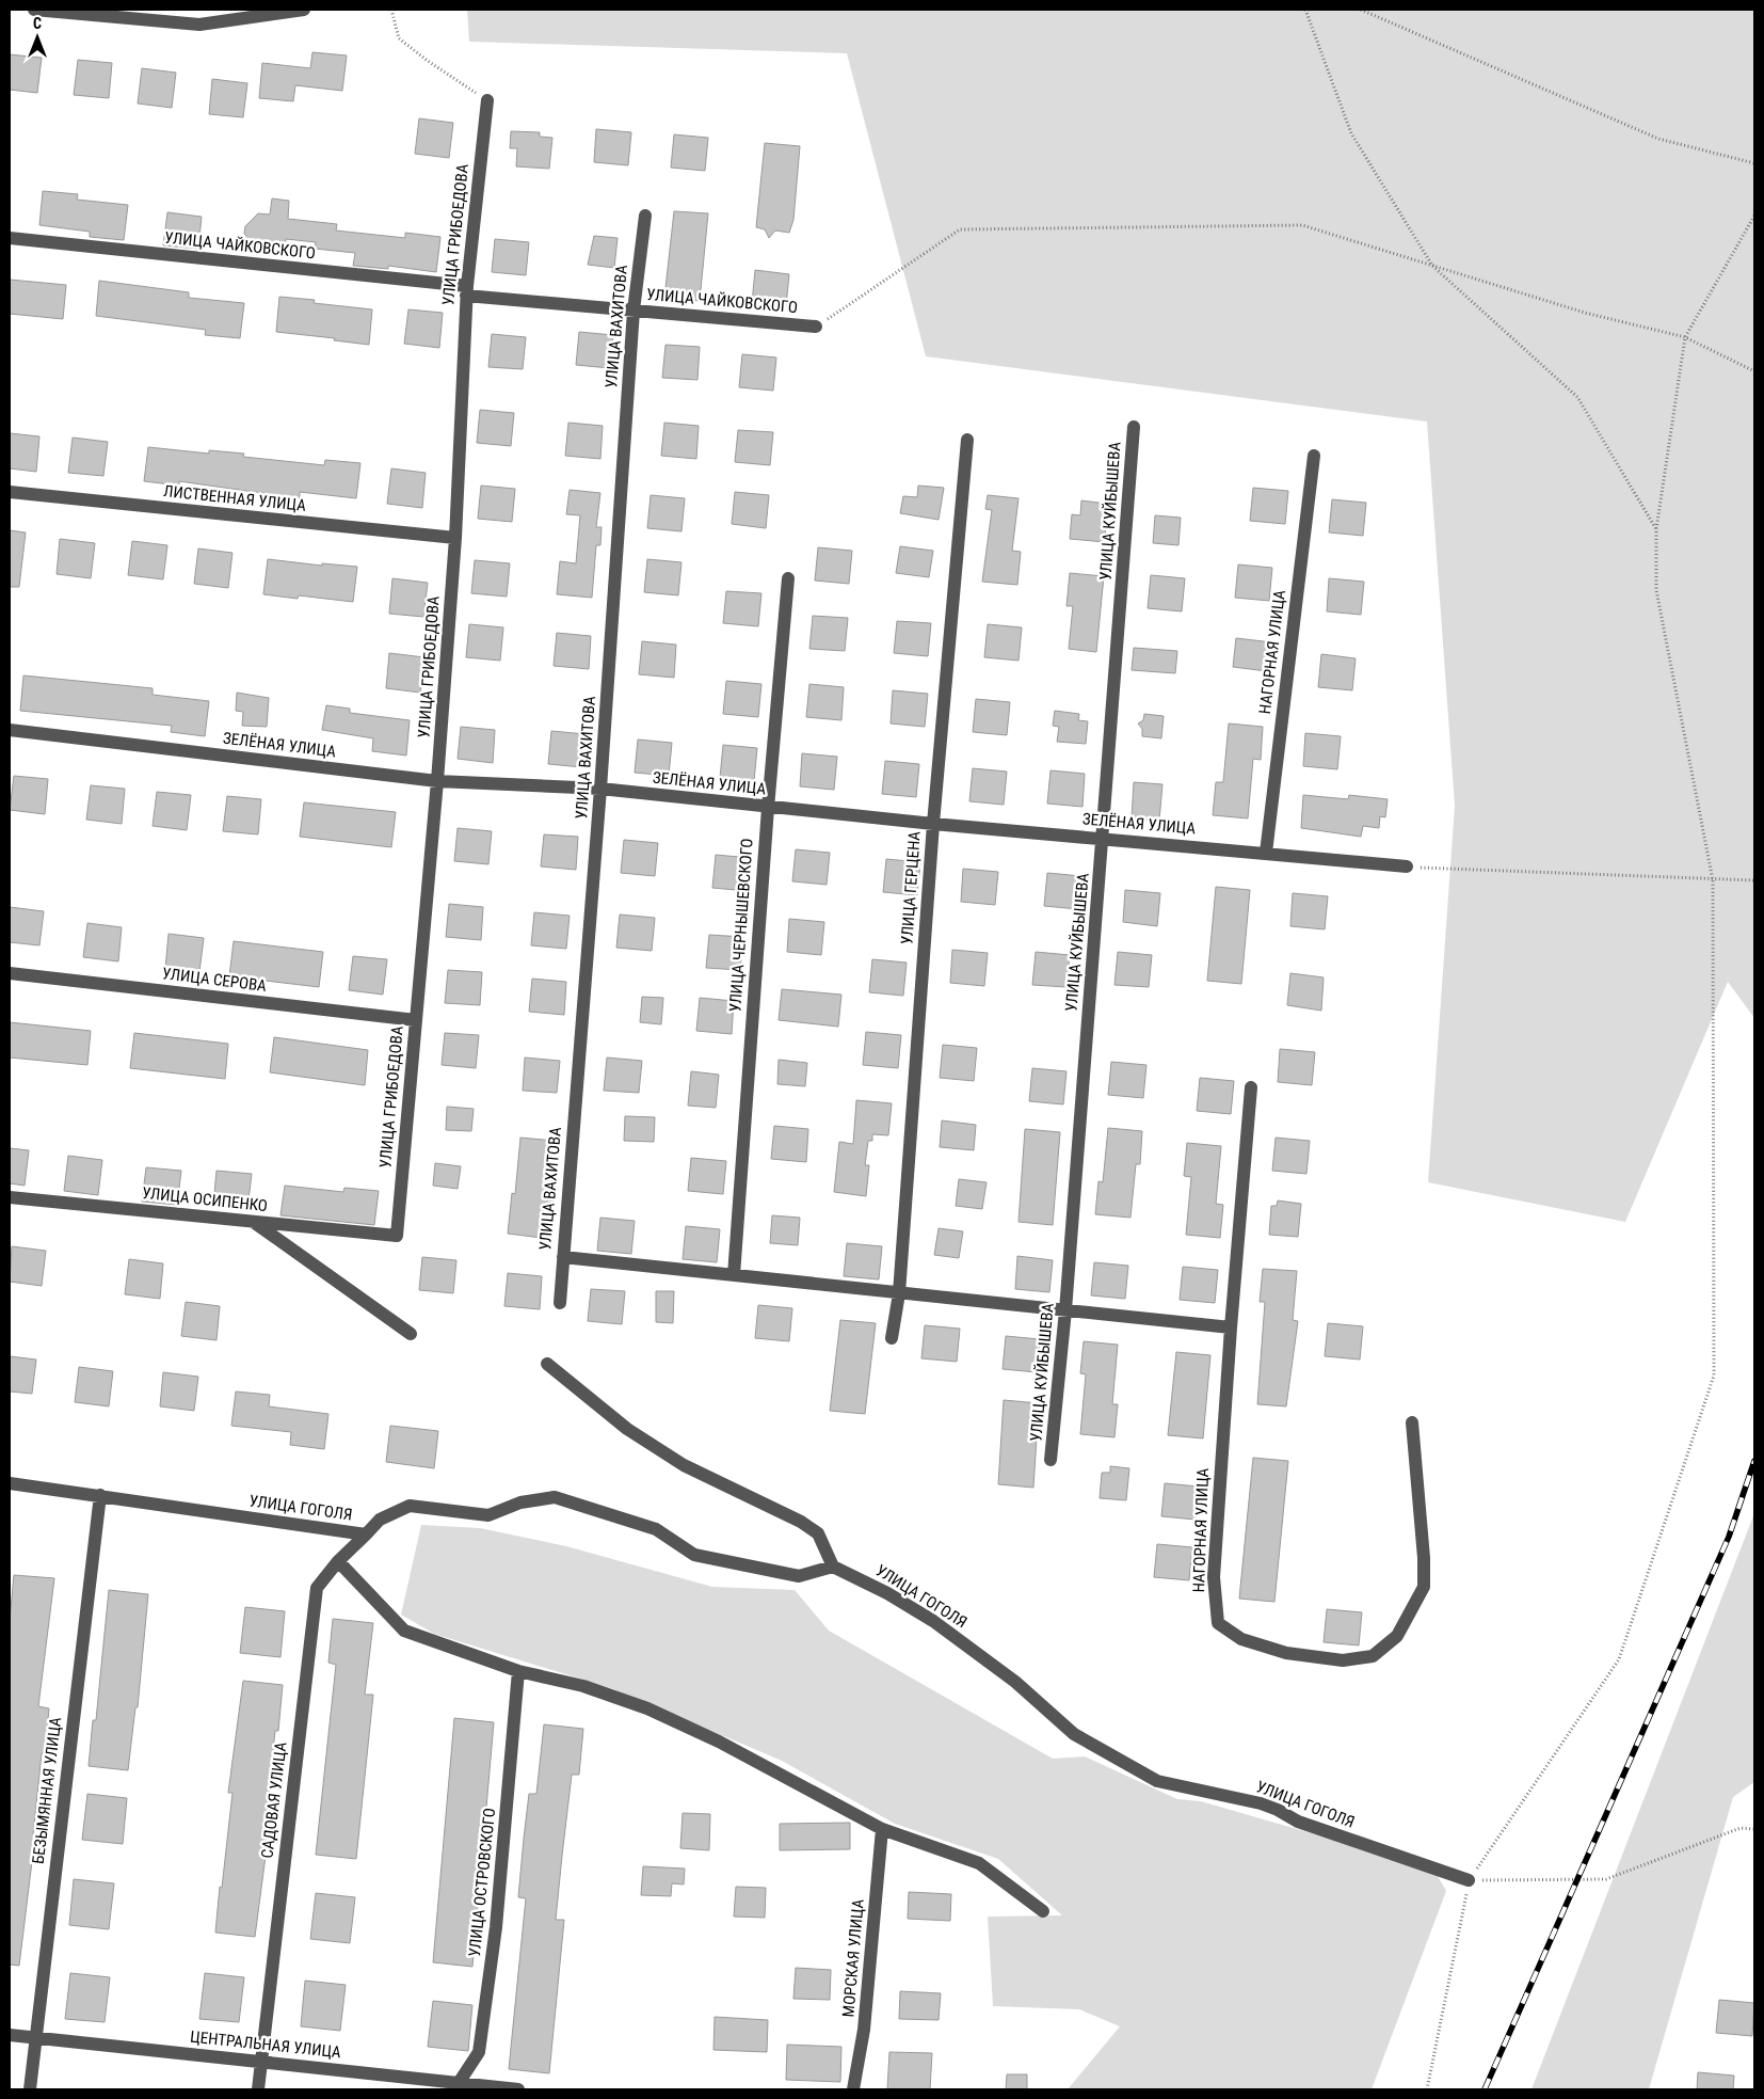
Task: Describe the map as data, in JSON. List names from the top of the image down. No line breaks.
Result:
{"streets":{"street":["УЛИЦА ГРИБОЕДОВА","УЛИЦА ЧАЙКОВСКОГО","УЛИЦА ВАХИТОВА","ЛИСТВЕННАЯ УЛИЦА","УЛИЦА КУЙБЫШЕВА","НАГОРНАЯ УЛИЦА","ЗЕЛЁНАЯ УЛИЦА","УЛИЦА ГЕРЦЕНА","УЛИЦА ЧЕРНЫШЕВСКОГО","УЛИЦА СЕРОВА","УЛИЦА ОСИПЕНКО","УЛИЦА ГОГОЛЯ","БЕЗЫМЯННАЯ УЛИЦА","САДОВАЯ УЛИЦА","УЛИЦА ОСТРОВСКОГО","МОРСКАЯ УЛИЦА","ЦЕНТРАЛЬНАЯ УЛИЦА"]},"crossings":[["УЛИЦА ГРИБОЕДОВА","УЛИЦА ЧАЙКОВСКОГО"],["УЛИЦА ГРИБОЕДОВА","ЛИСТВЕННАЯ УЛИЦА"],["УЛИЦА ГРИБОЕДОВА","ЗЕЛЁНАЯ УЛИЦА"],["УЛИЦА ГРИБОЕДОВА","УЛИЦА СЕРОВА"],["УЛИЦА ГРИБОЕДОВА","УЛИЦА ОСИПЕНКО"],["УЛИЦА ЧАЙКОВСКОГО","УЛИЦА ВАХИТОВА"],["УЛИЦА ВАХИТОВА","ЗЕЛЁНАЯ УЛИЦА"],["УЛИЦА КУЙБЫШЕВА","ЗЕЛЁНАЯ УЛИЦА"],["НАГОРНАЯ УЛИЦА","ЗЕЛЁНАЯ УЛИЦА"],["ЗЕЛЁНАЯ УЛИЦА","УЛИЦА ГЕРЦЕНА"],["ЗЕЛЁНАЯ УЛИЦА","УЛИЦА ЧЕРНЫШЕВСКОГО"],["УЛИЦА ГОГОЛЯ","БЕЗЫМЯННАЯ УЛИЦА"],["УЛИЦА ГОГОЛЯ","САДОВАЯ УЛИЦА"],["БЕЗЫМЯННАЯ УЛИЦА","ЦЕНТРАЛЬНАЯ УЛИЦА"],["САДОВАЯ УЛИЦА","ЦЕНТРАЛЬНАЯ УЛИЦА"],["УЛИЦА ОСТРОВСКОГО","ЦЕНТРАЛЬНАЯ УЛИЦА"]],"north":"top"}
